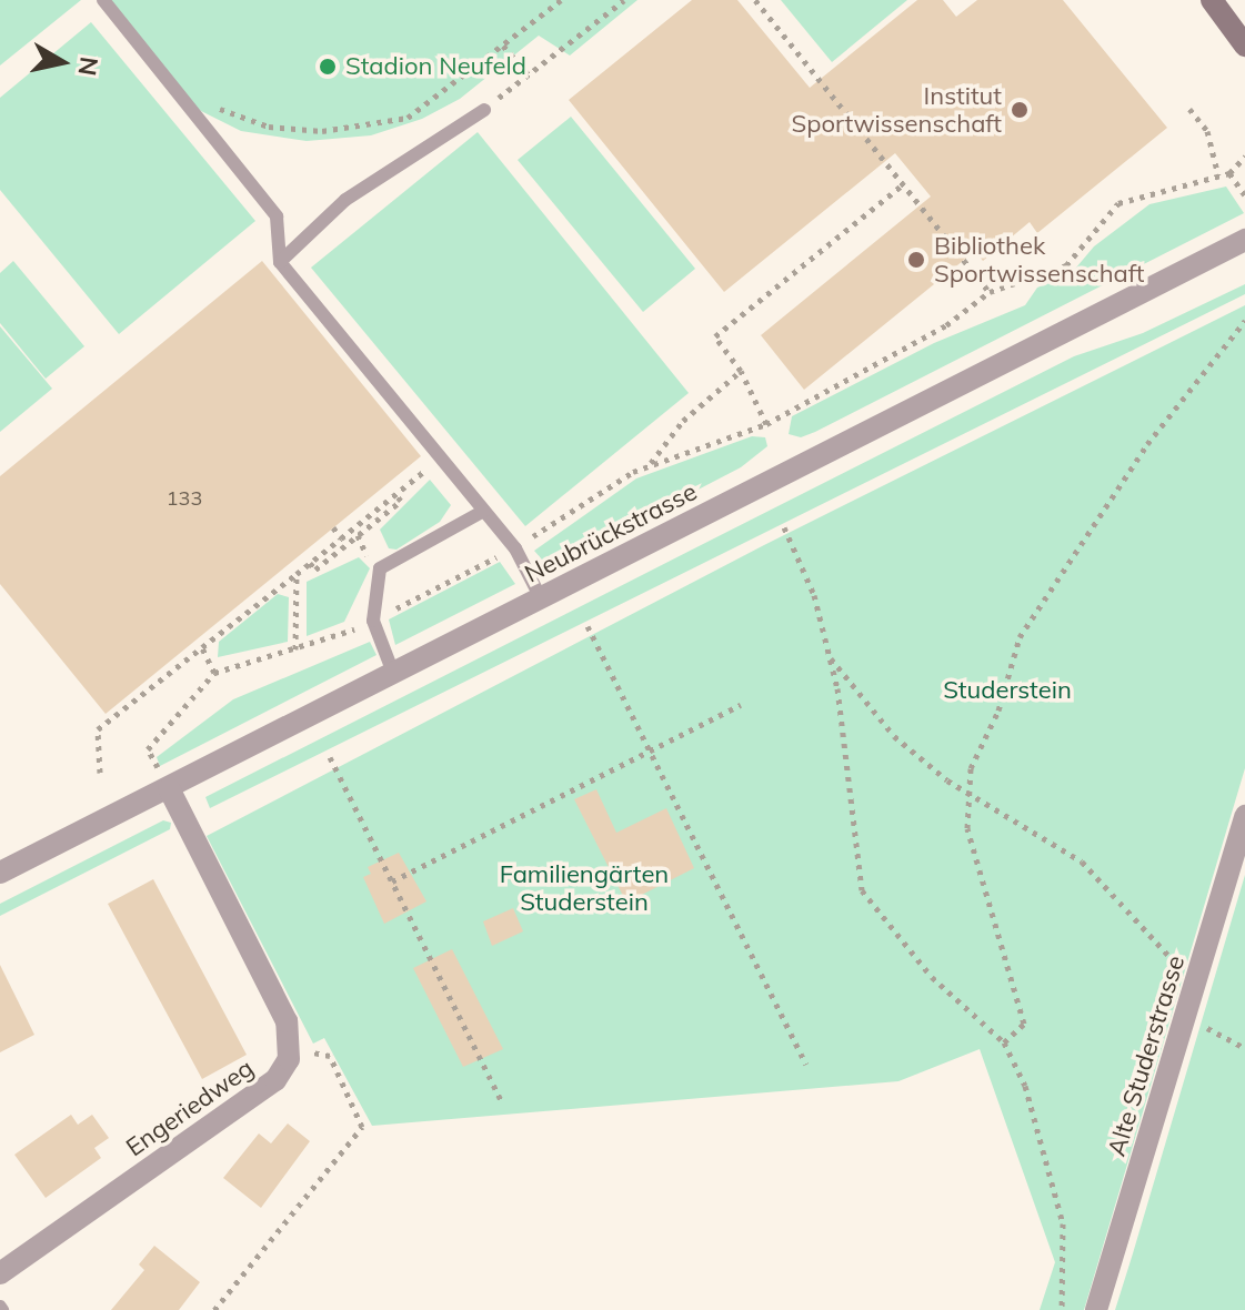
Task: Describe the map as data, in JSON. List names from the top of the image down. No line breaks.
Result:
{"streets":{"street":["Neubrückstrasse","Alte Studerstrasse","Engeriedweg"]},"crossings":[["Neubrückstrasse","Engeriedweg"]],"parks":["Studerstein","Familiengärten Studerstein"],"places":["Stadion Neufeld","Institut Sportwissenschaft","Bibliothek Sportwissenschaft"],"house_numbers":["133"],"north":"right"}
